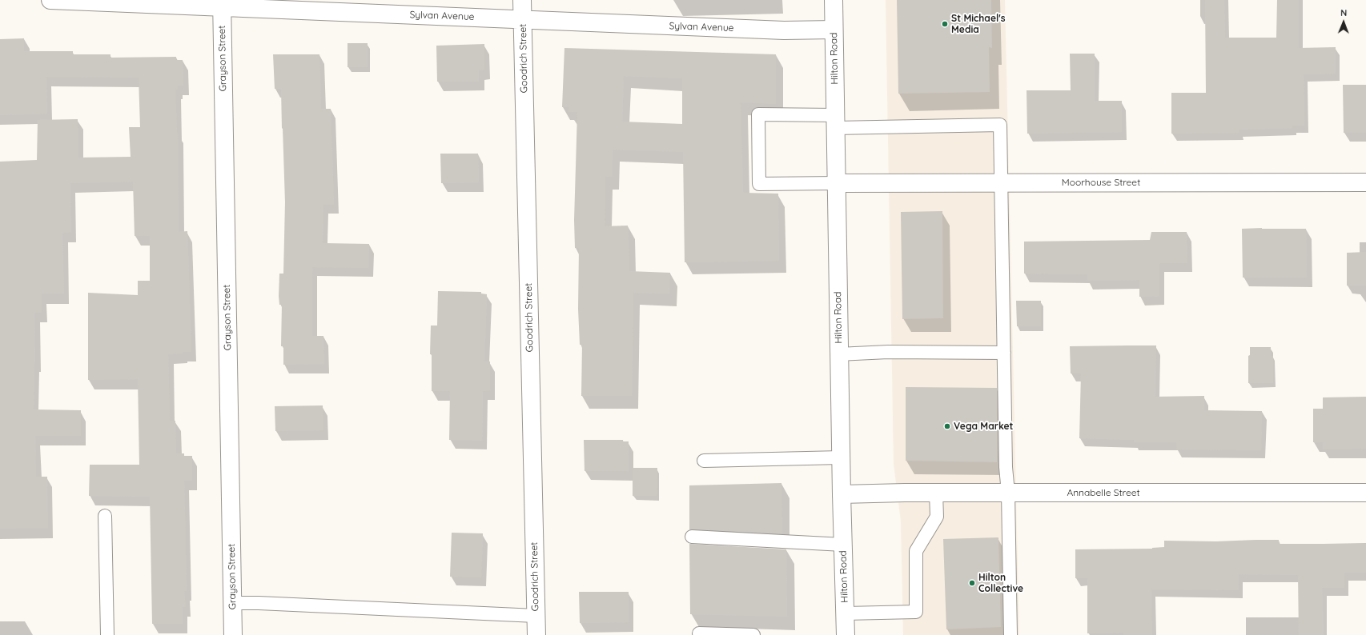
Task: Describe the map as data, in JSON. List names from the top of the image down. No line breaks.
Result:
{"streets":{"street":["Sylvan Avenue","Grayson Street","Goodrich Street","Hilton Road","Moorhouse Street","Annabelle Street"]},"crossings":[["Sylvan Avenue","Grayson Street"],["Sylvan Avenue","Goodrich Street"],["Sylvan Avenue","Hilton Road"],["Hilton Road","Moorhouse Street"],["Hilton Road","Annabelle Street"]],"places":["St Michael's Media","Vega Market","Hilton Collective"],"north":"top"}
